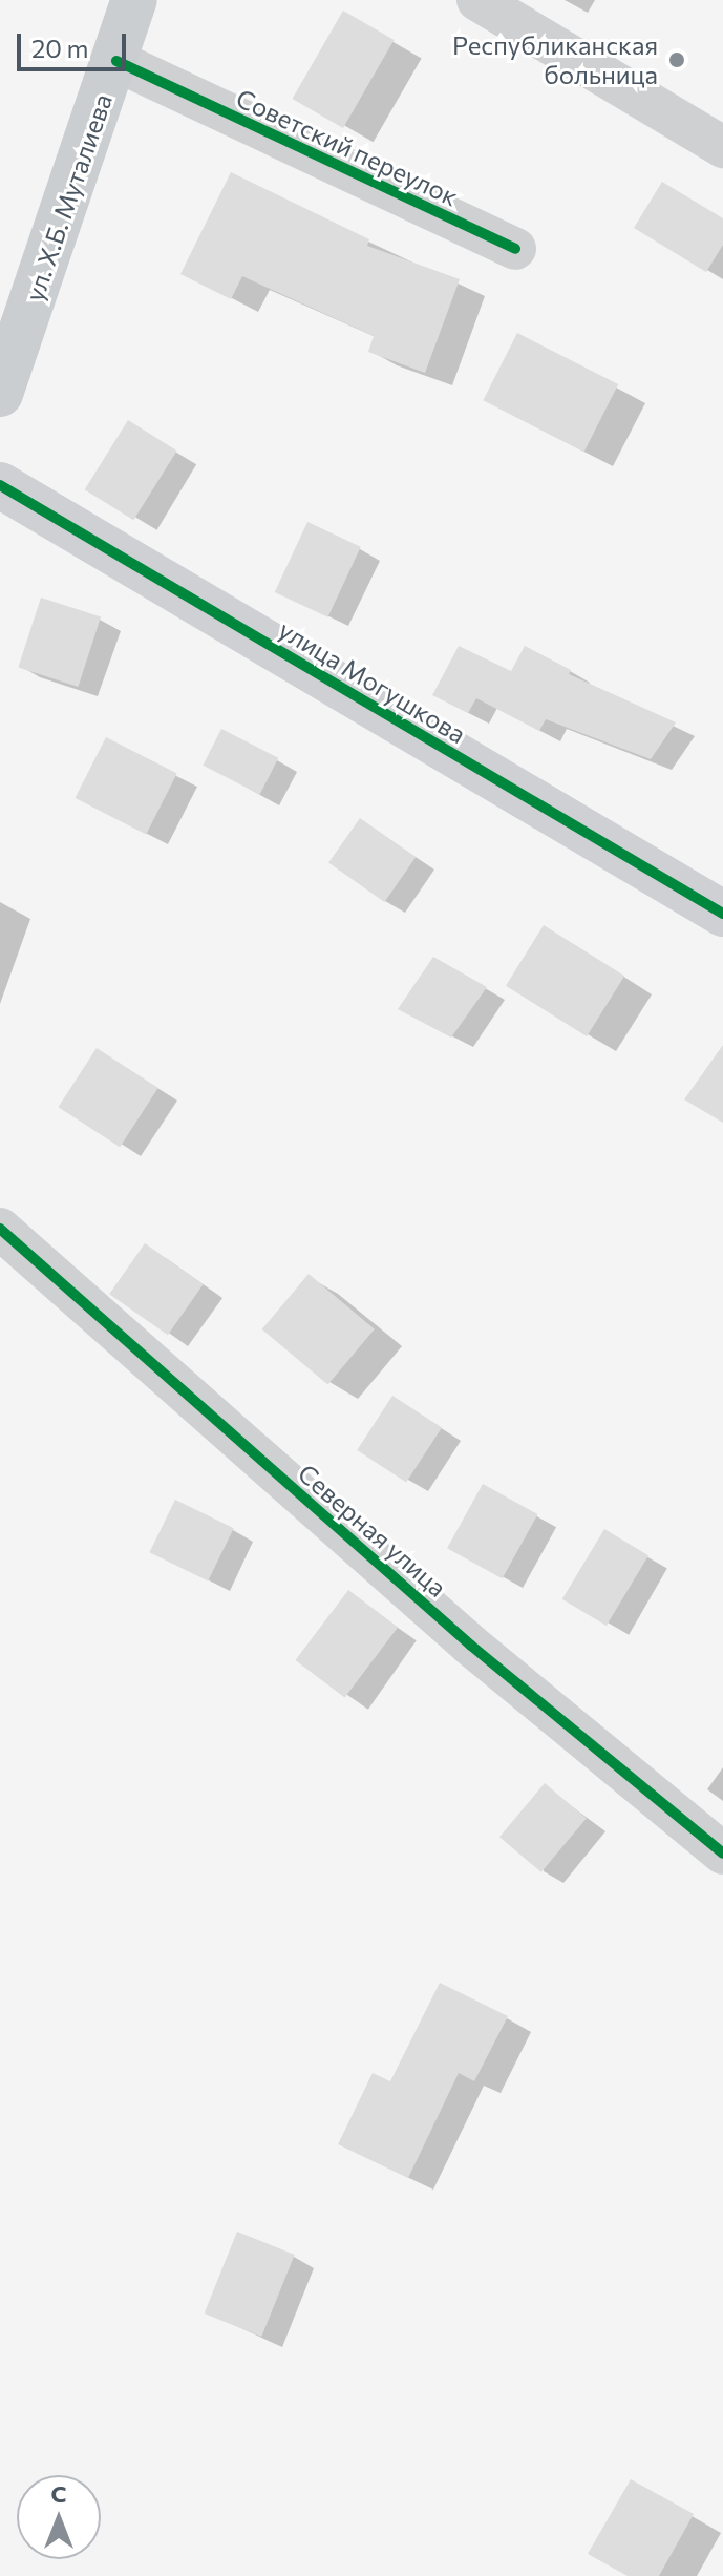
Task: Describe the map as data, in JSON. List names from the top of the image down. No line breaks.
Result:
{"streets":{"main road":["ул. Х.Б. Муталиева"],"street":["Советский переулок","улица Могушкова","Северная улица"]},"crossings":[["Советский переулок","ул. Х.Б. Муталиева"]],"places":["Республиканская больница"],"scale_bar":"20 m","north":"top"}
